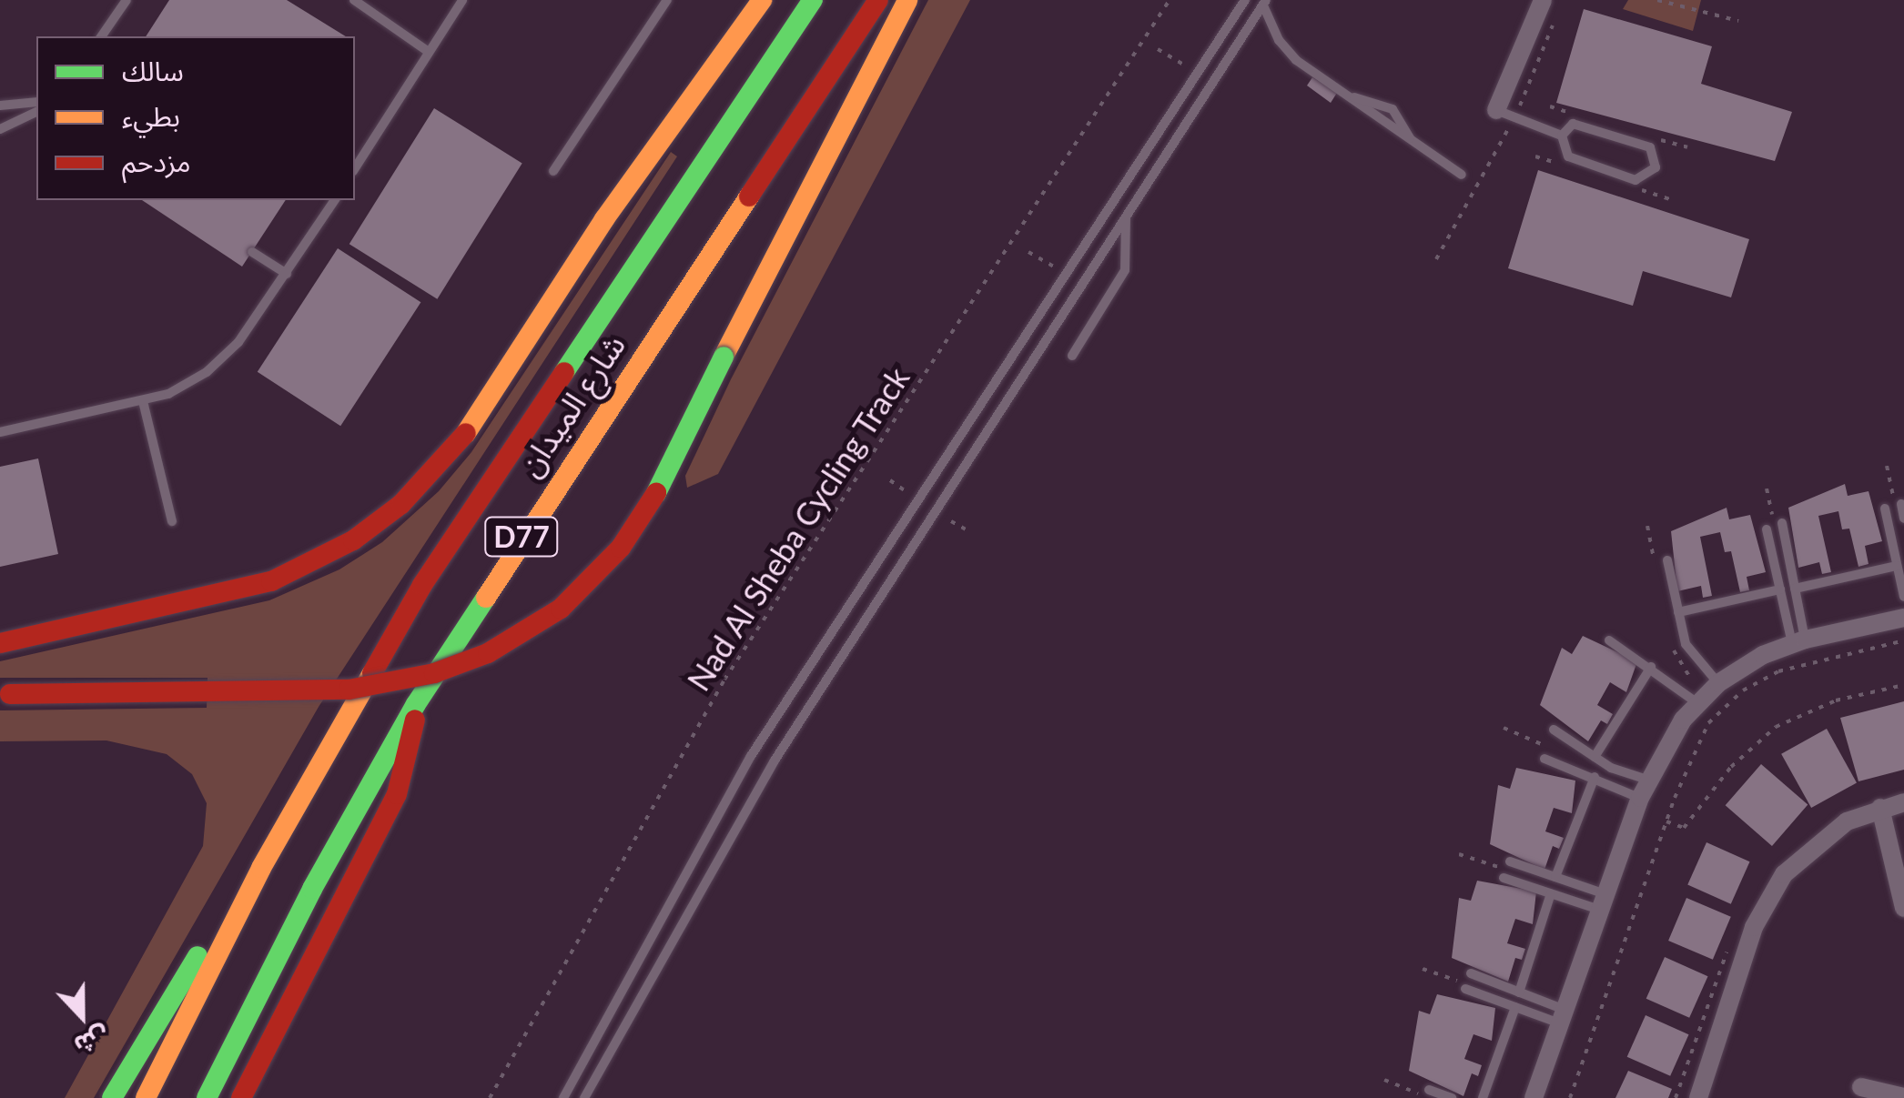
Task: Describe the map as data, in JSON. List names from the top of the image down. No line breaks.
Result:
{"streets":{"main road":["شارع الميدان","D77"],"path":["Nad Al Sheba Cycling Track"]},"legend":["سالك","بطيء","مزدحم"],"north":"bottom"}
